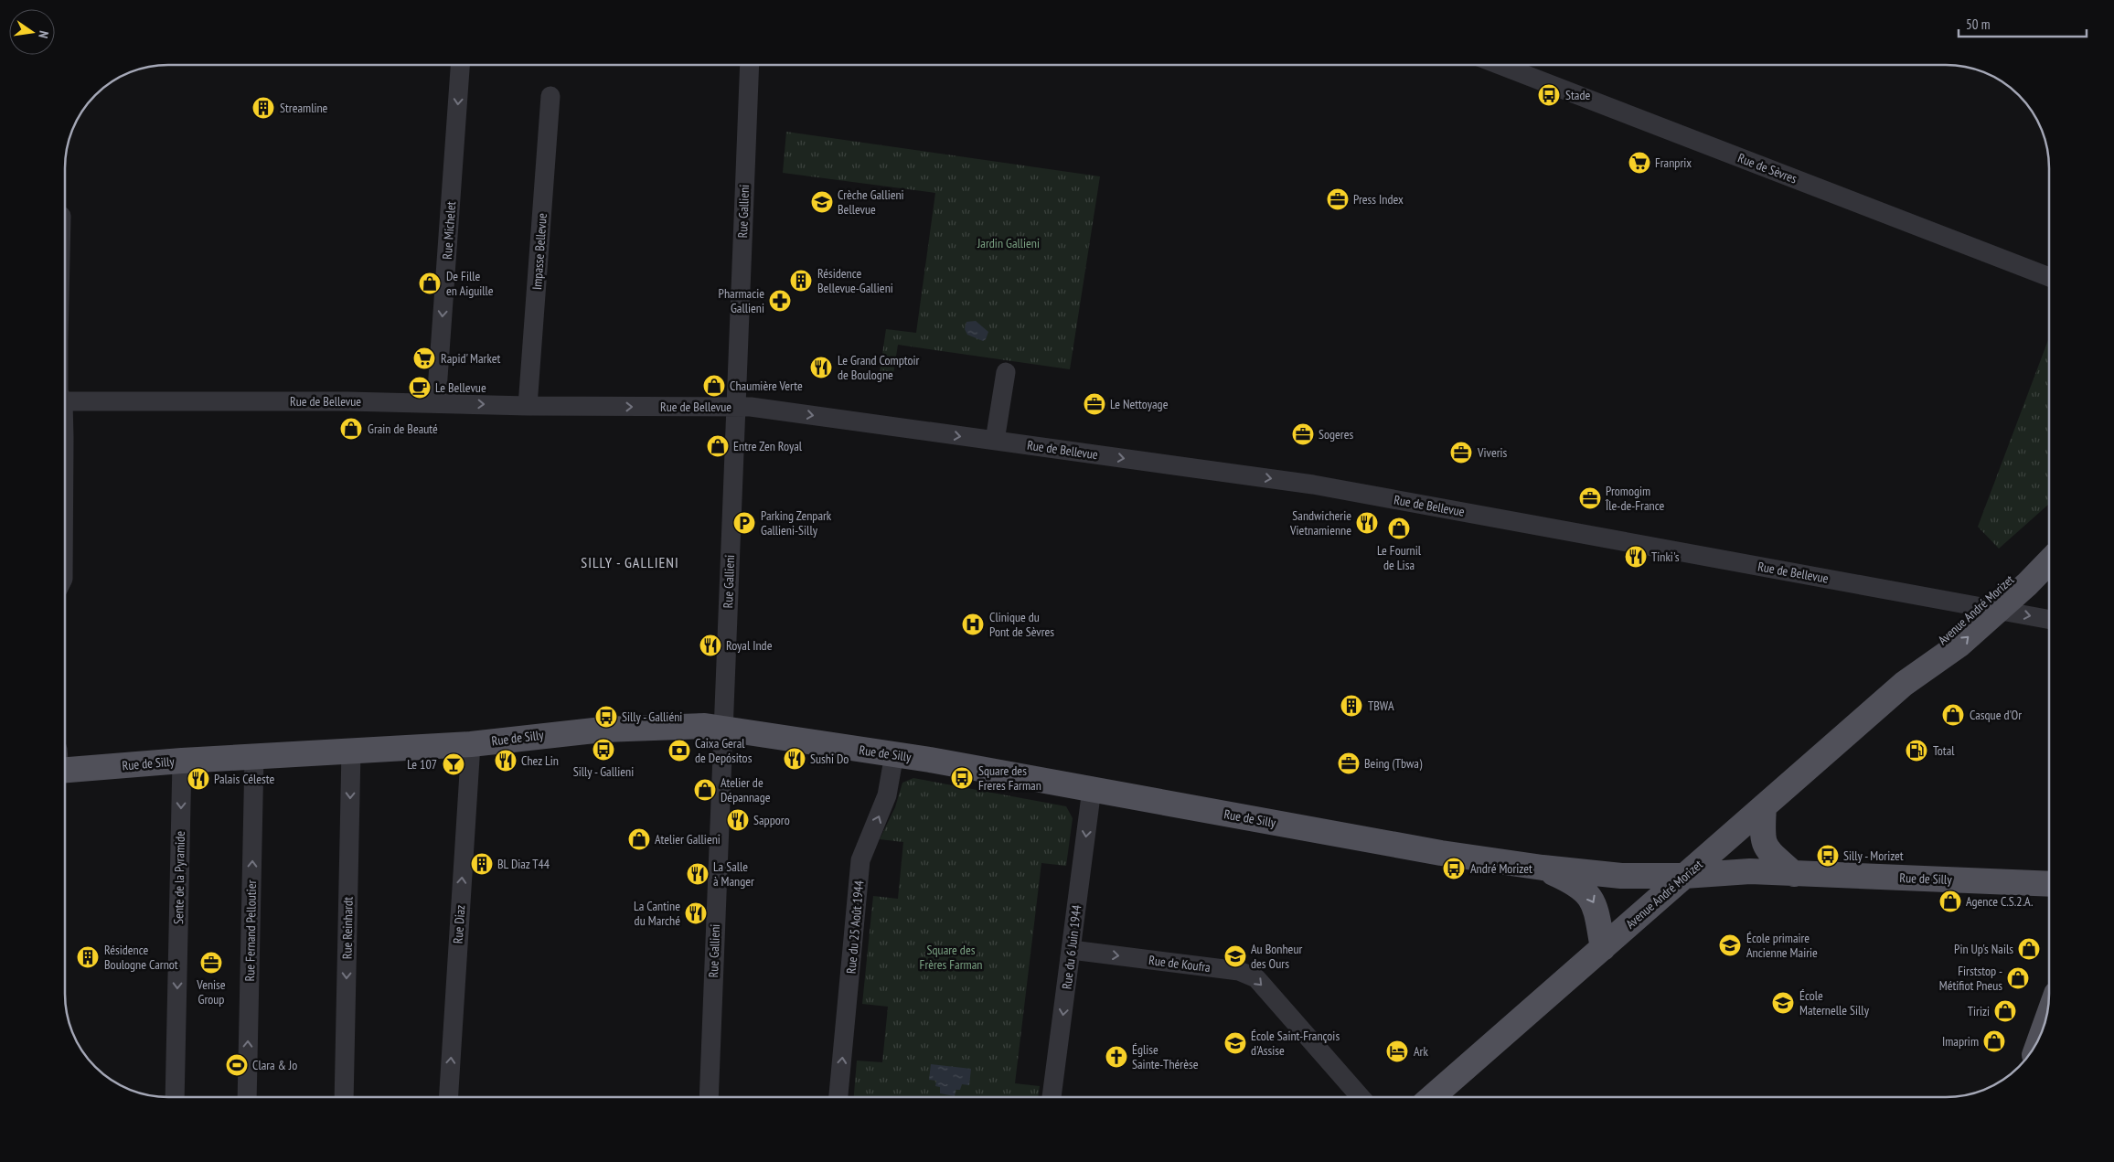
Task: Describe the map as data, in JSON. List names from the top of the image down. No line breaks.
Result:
{"streets":{"main road":["Avenue André Morizet","Rue de Silly"],"street":["Rue de Sèvres","Rue Gallieni","Rue Michelet","Impasse Bellevue","Rue de Bellevue","Sente de la Pyramide","Rue Diaz","Rue du 25 Août 1944","Rue Reinhardt","Rue Fernand Pelloutier","Rue du 6 Juin 1944","Rue de Koufra"]},"crossings":[["Rue Gallieni","Rue de Bellevue"],["Rue Gallieni","Rue de Silly"],["Rue Michelet","Rue de Bellevue"],["Impasse Bellevue","Rue de Bellevue"],["Rue de Bellevue","Avenue André Morizet"],["Avenue André Morizet","Rue de Silly"],["Rue de Silly","Sente de la Pyramide"],["Rue de Silly","Rue Diaz"],["Rue de Silly","Rue du 25 Août 1944"],["Rue de Silly","Rue Reinhardt"],["Rue de Silly","Rue Fernand Pelloutier"],["Rue de Silly","Rue du 6 Juin 1944"],["Rue du 6 Juin 1944","Rue de Koufra"]],"one_way":["Rue Michelet","Rue de Bellevue","Sente de la Pyramide","Rue Diaz","Rue du 25 Août 1944","Rue Reinhardt","Rue Fernand Pelloutier","Rue du 6 Juin 1944","Rue de Koufra"],"districts":["SILLY - GALLIENI"],"parks":["Jardin Gallieni","Square des Frères Farman"],"places":{"bus stop":["Stade","Silly - Galliéni","Silly - Gallieni","Square des Freres Farman","Silly - Morizet","André Morizet"],"building":["Streamline","Résidence Bellevue-Gallieni","TBWA","BL Diaz T44","Résidence Boulogne Carnot"],"supermarket":["Franprix","Rapid' Market"],"office":["Press Index","Le Nettoyage","Sogeres","Viveris","Promogim Île-de-France","Being (Tbwa)","Venise Group"],"school or university":["Crèche Gallieni Bellevue","École primaire Ancienne Mairie","Au Bonheur des Ours","École Maternelle Silly","École Saint-François d'Assise"],"shop":["De Fille en Aiguille","Chaumière Verte","Grain de Beauté","Entre Zen Royal","Le Fournil de Lisa","Casque d'Or","Atelier de Dépannage","Atelier Gallieni","Agence C.S.2.A.","Pin Up's Nails","Firststop - Métifiot Pneus","Tirizi","Imaprim"],"pharmacy":["Pharmacie Gallieni"],"restaurant":["Le Grand Comptoir de Boulogne","Sandwicherie Vietnamienne","Tinki's","Royal Inde","Sushi Do","Chez Lin","Palais Céleste","Sapporo","La Salle à Manger","La Cantine du Marché"],"cafe":["Le Bellevue"],"parking":["Parking Zenpark Gallieni-Silly"],"hospital":["Clinique du Pont de Sèvres"],"bank":["Caixa Geral de Depósitos"],"fuel station":["Total"],"bar":["Le 107"],"hotel":["Ark"],"church":["Église Sainte-Thérèse"],"sports":["Clara & Jo"]},"scale_bar":"50 m","north":"right"}
